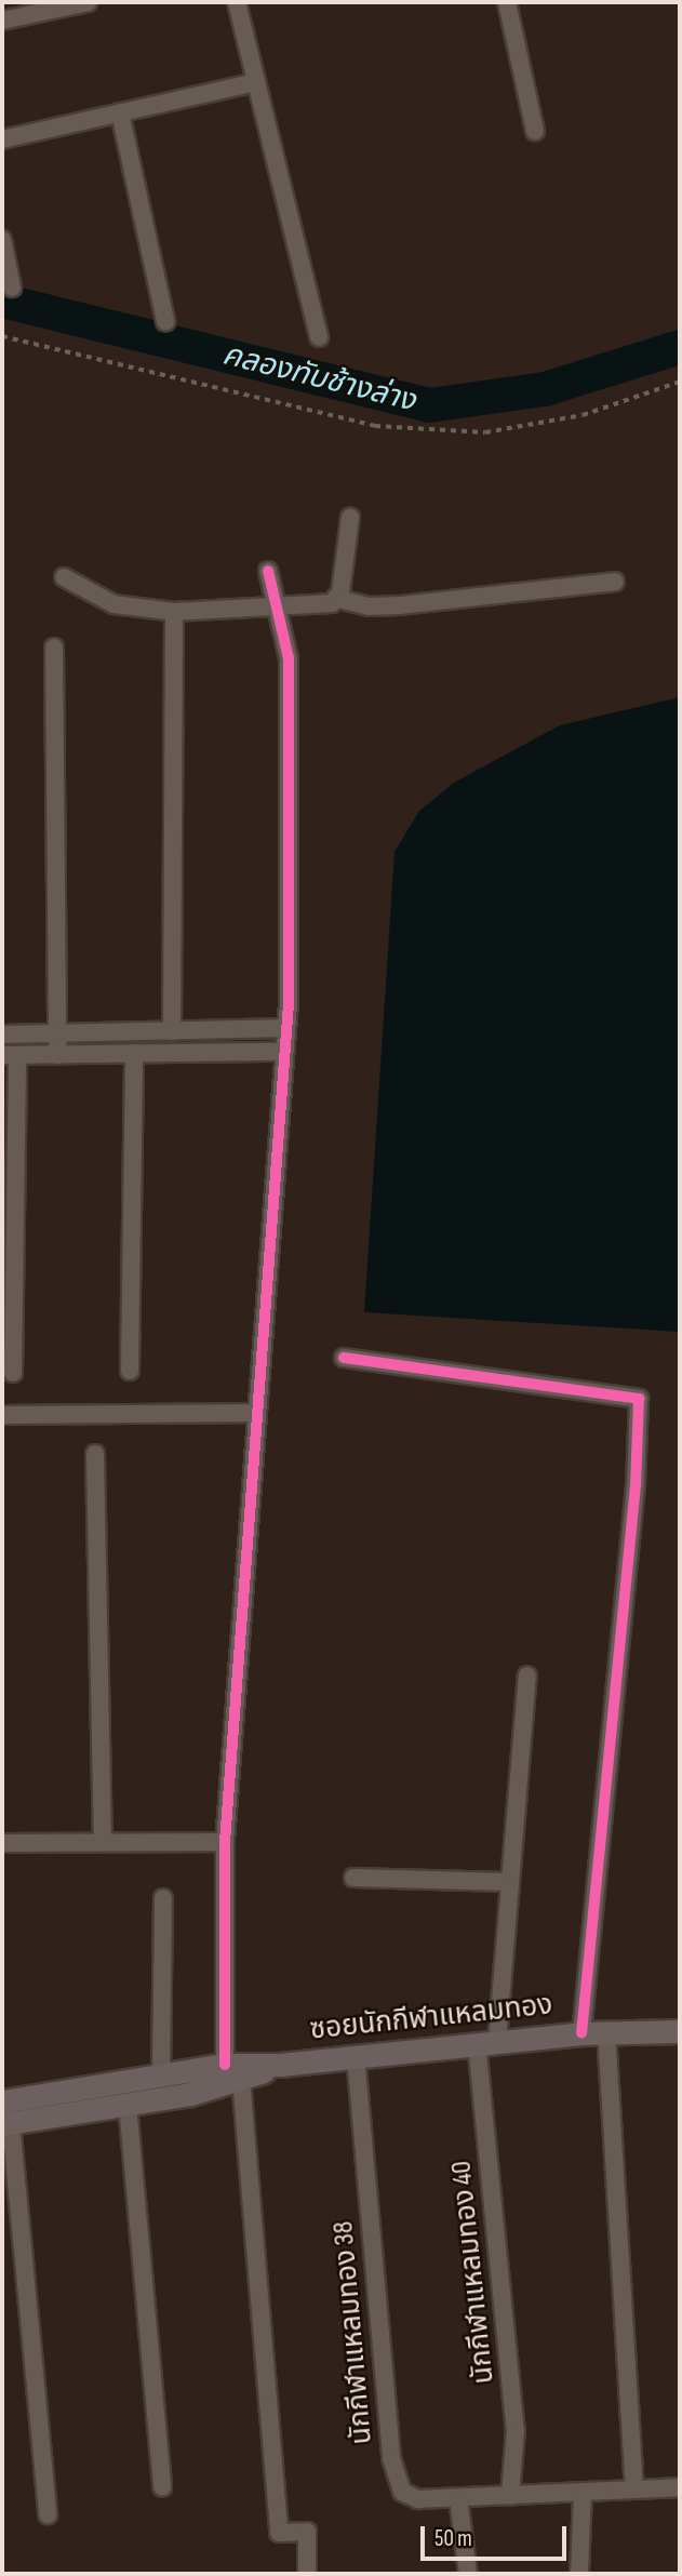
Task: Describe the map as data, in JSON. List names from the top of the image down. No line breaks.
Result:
{"streets":{"street":["ซอยนักกีฬาแหลมทอง","นักกีฬาแหลมทอง 40","นักกีฬาแหลมทอง 38"]},"crossings":[["ซอยนักกีฬาแหลมทอง","นักกีฬาแหลมทอง 40"],["ซอยนักกีฬาแหลมทอง","นักกีฬาแหลมทอง 38"],["นักกีฬาแหลมทอง 40","นักกีฬาแหลมทอง 38"]],"water":["คลองทับช้างล่าง"],"scale_bar":"50 m"}
